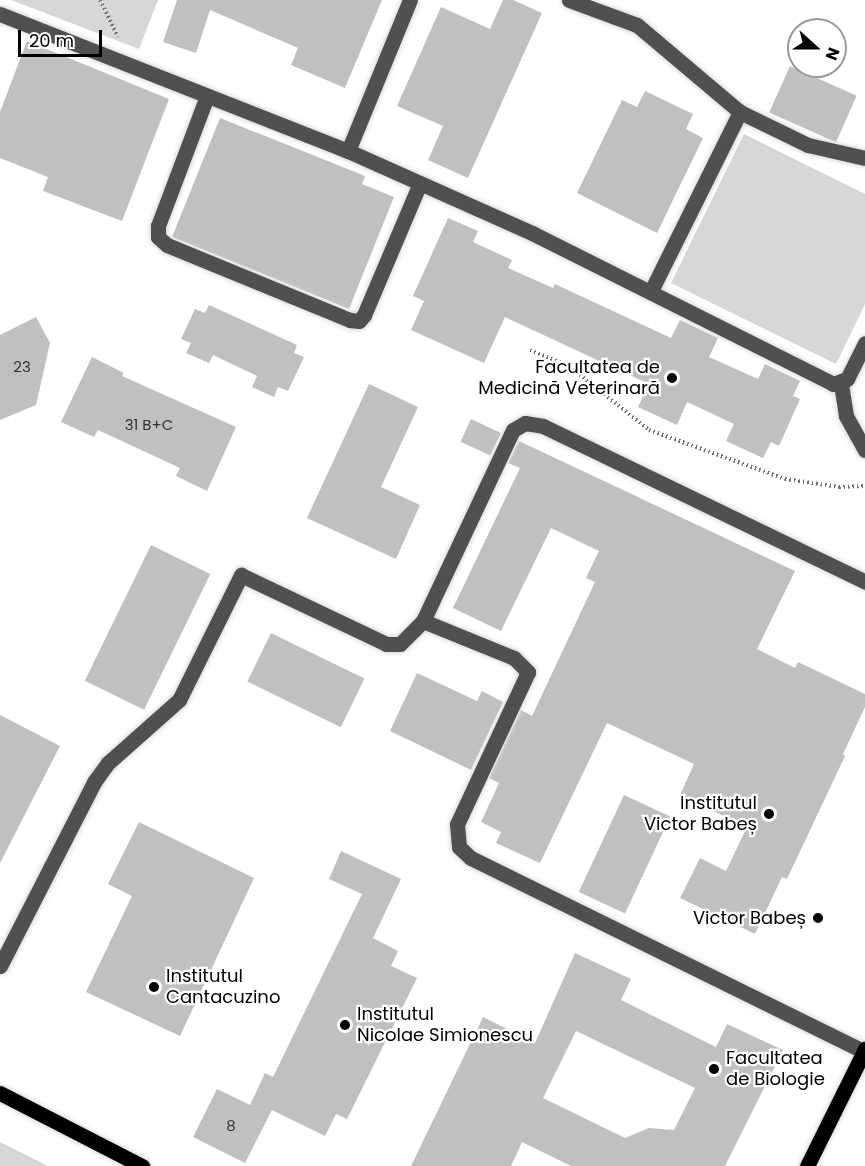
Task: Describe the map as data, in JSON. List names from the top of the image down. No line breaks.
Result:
{"places":["Facultatea de Medicină Veterinară","Institutul Victor Babeș","Victor Babeș","Institutul Cantacuzino","Institutul Nicolae Simionescu","Facultatea de Biologie"],"house_numbers":["23","31 B+C","8"],"scale_bar":"20 m","north":"right"}
